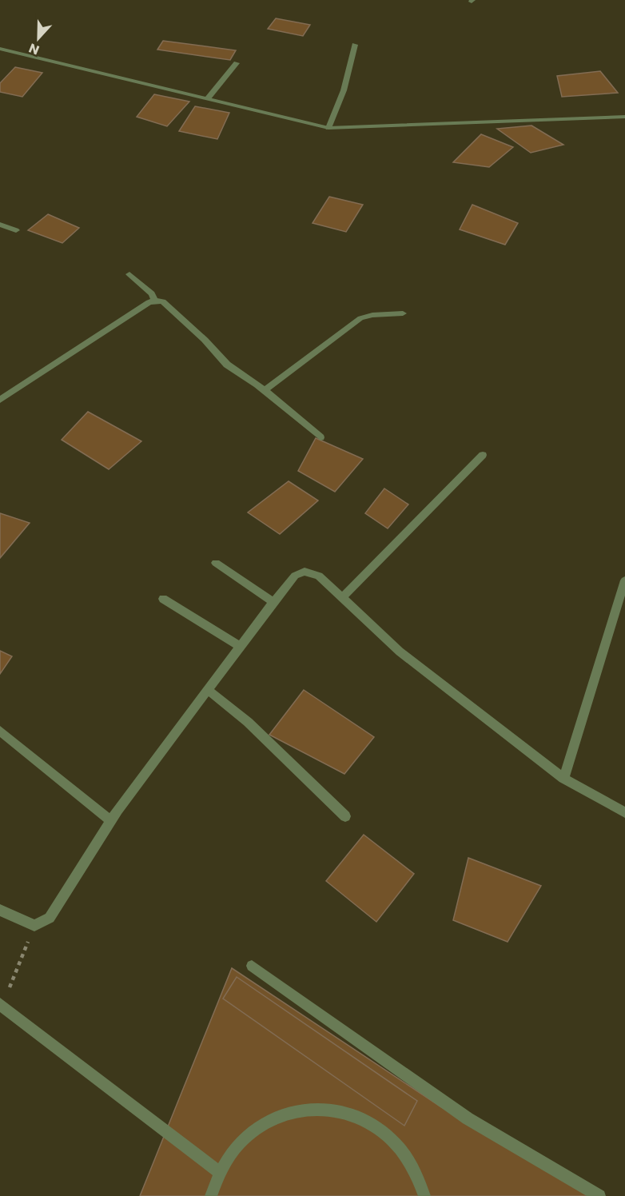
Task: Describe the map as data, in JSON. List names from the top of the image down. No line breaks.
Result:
{"north":"bottom"}
